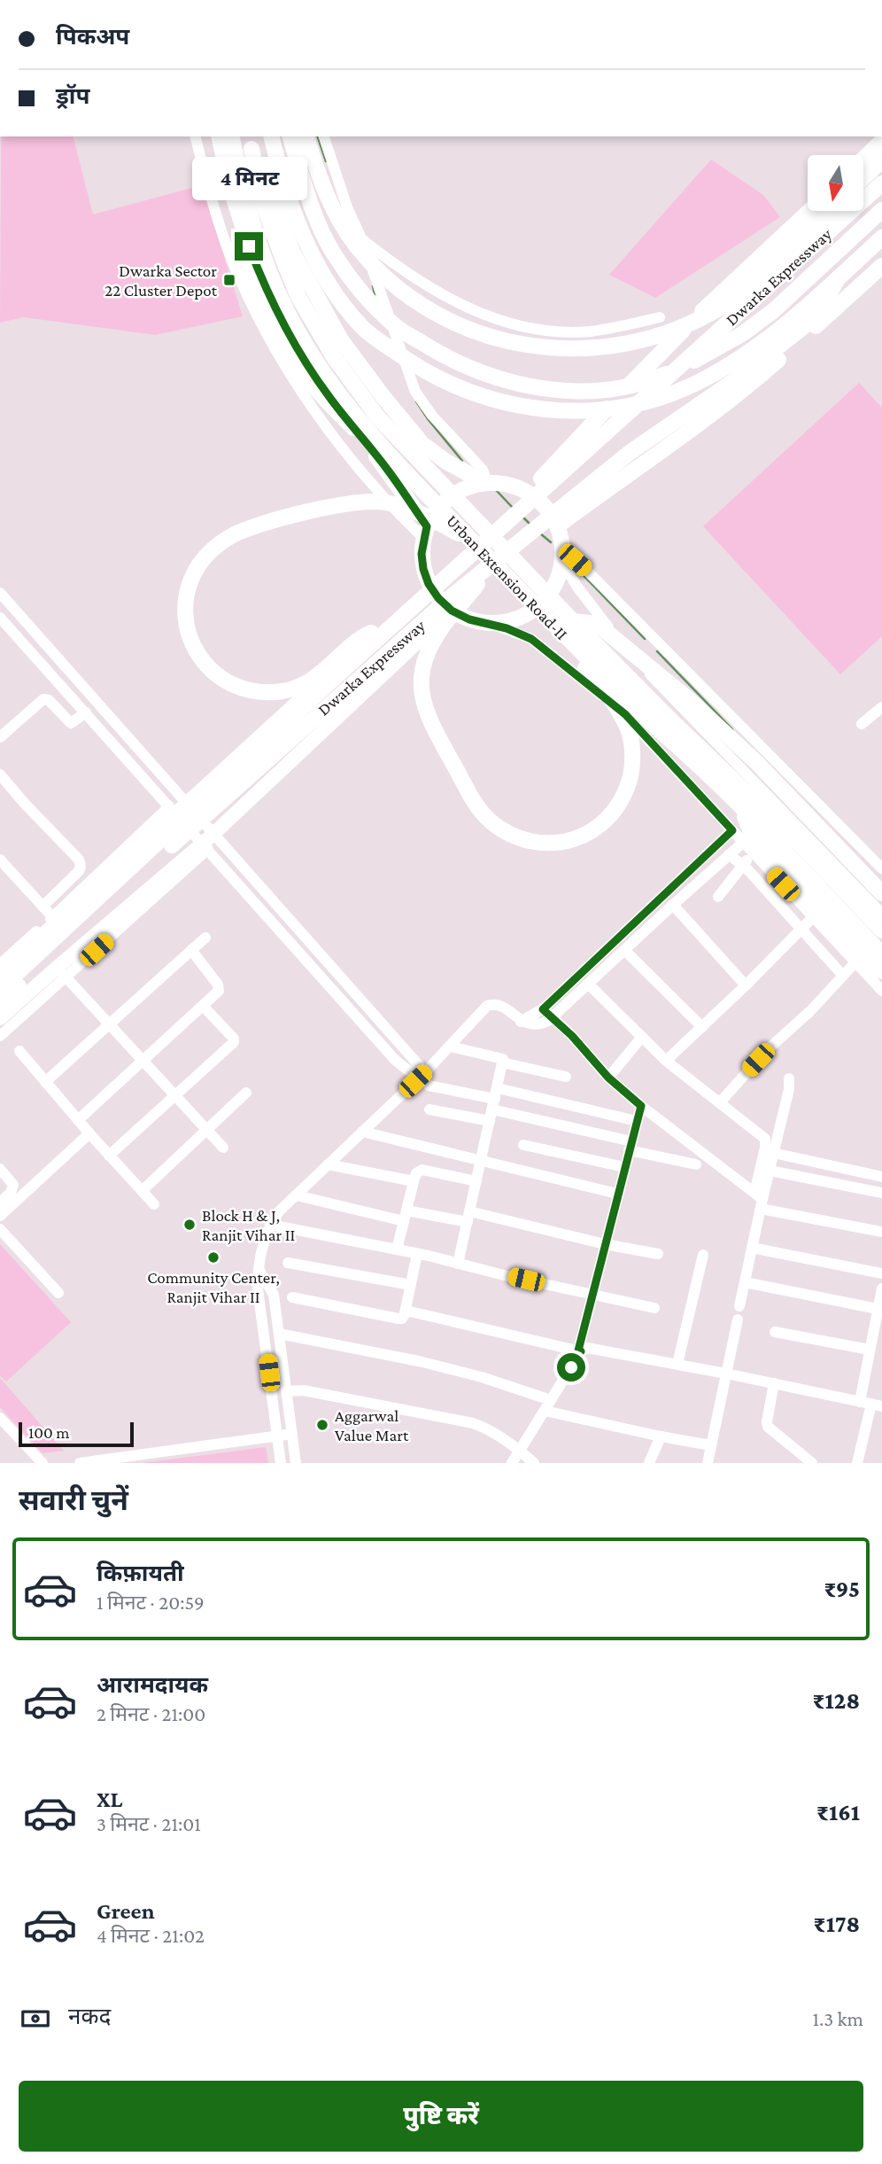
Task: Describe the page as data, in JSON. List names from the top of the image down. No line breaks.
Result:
{"streets":{"highway":["Dwarka Expressway","Urban Extension Road-II"]},"places":{"transit":["Dwarka Sector 22 Cluster Depot"],"other":["Block H & J, Ranjit Vihar II","Community Center, Ranjit Vihar II","Aggarwal Value Mart"]},"scale_bar":"100 m","north":"bottom","page":{"banner":["पिकअप","ड्रॉप"],"bubble":"4 मिनट","scale":"100 m","heading":"सवारी चुनें","list":[{"name":"किफ़ायती","note":"1 मिनट · 20:59","value":"₹95"},{"name":"आरामदायक","note":"2 मिनट · 21:00","value":"₹128"},{"name":"XL","note":"3 मिनट · 21:01","value":"₹161"},{"name":"Green","note":"4 मिनट · 21:02","value":"₹178"}],"pay":["नकद","1.3 km"],"buttons":"पुष्टि करें"}}
